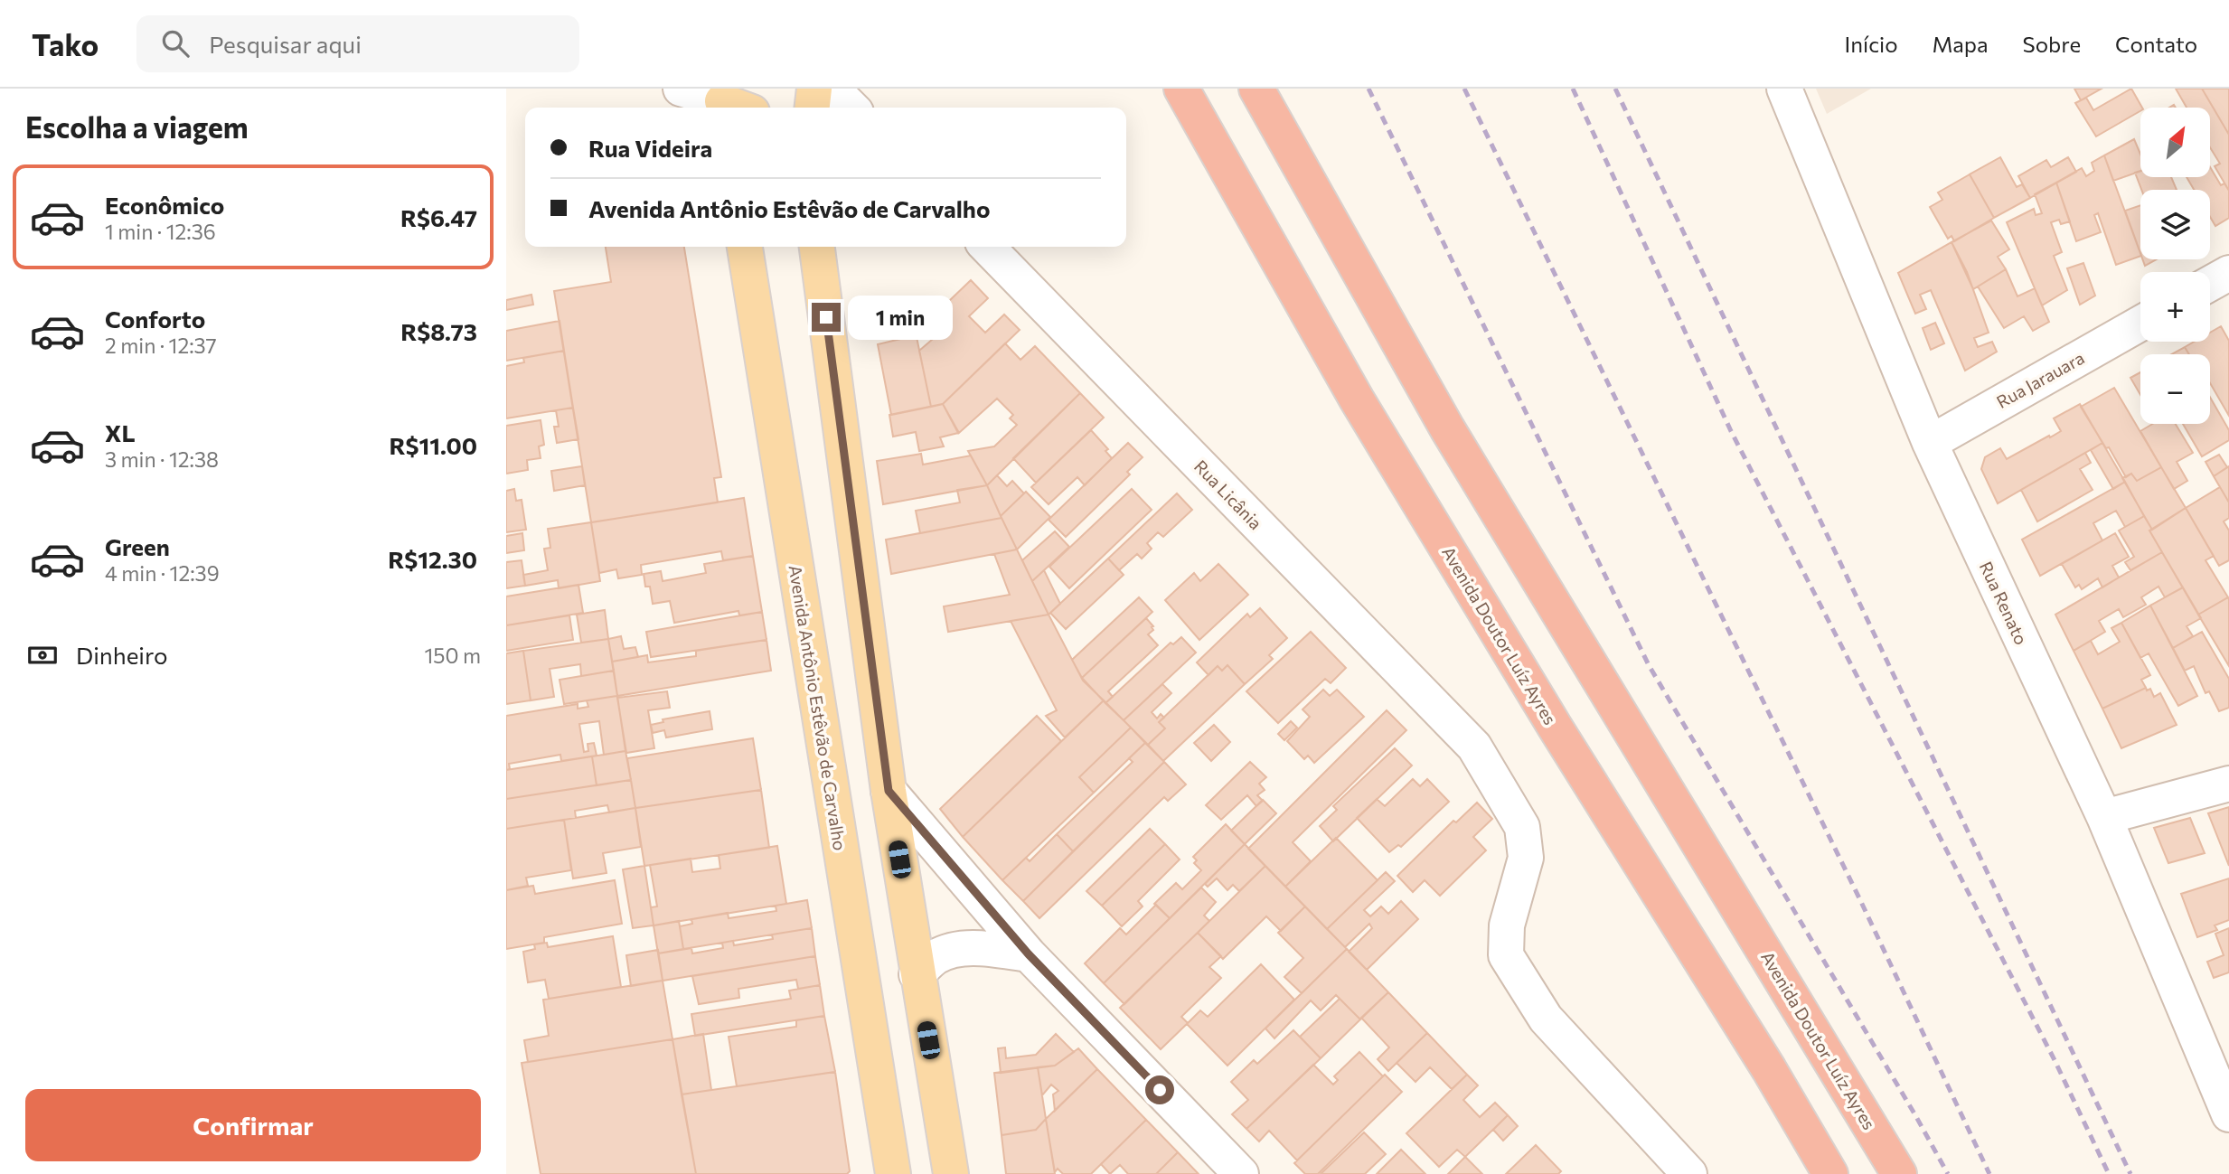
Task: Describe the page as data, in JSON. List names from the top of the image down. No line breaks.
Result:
{"streets":{"highway":["Avenida Doutor Luíz Ayres"],"main road":["Avenida Antônio Estêvão de Carvalho"],"street":["Rua Jarauara","Rua Licânia","Rua Renato"]},"crossings":[["Rua Jarauara","Rua Renato"]],"north":"top right","page":{"header":"Tako","search":"Pesquisar aqui","nav":["Início","Mapa","Sobre","Contato"],"heading":"Escolha a viagem","map_buttons":["+","−"],"banner":["Rua Videira","Avenida Antônio Estêvão de Carvalho"],"list":[{"name":"Econômico","note":"1 min · 12:36","value":"R$6.47"},{"name":"Conforto","note":"2 min · 12:37","value":"R$8.73"},{"name":"XL","note":"3 min · 12:38","value":"R$11.00"},{"name":"Green","note":"4 min · 12:39","value":"R$12.30"}],"bubble":"1 min","pay":["Dinheiro","150 m"],"buttons":"Confirmar"}}
